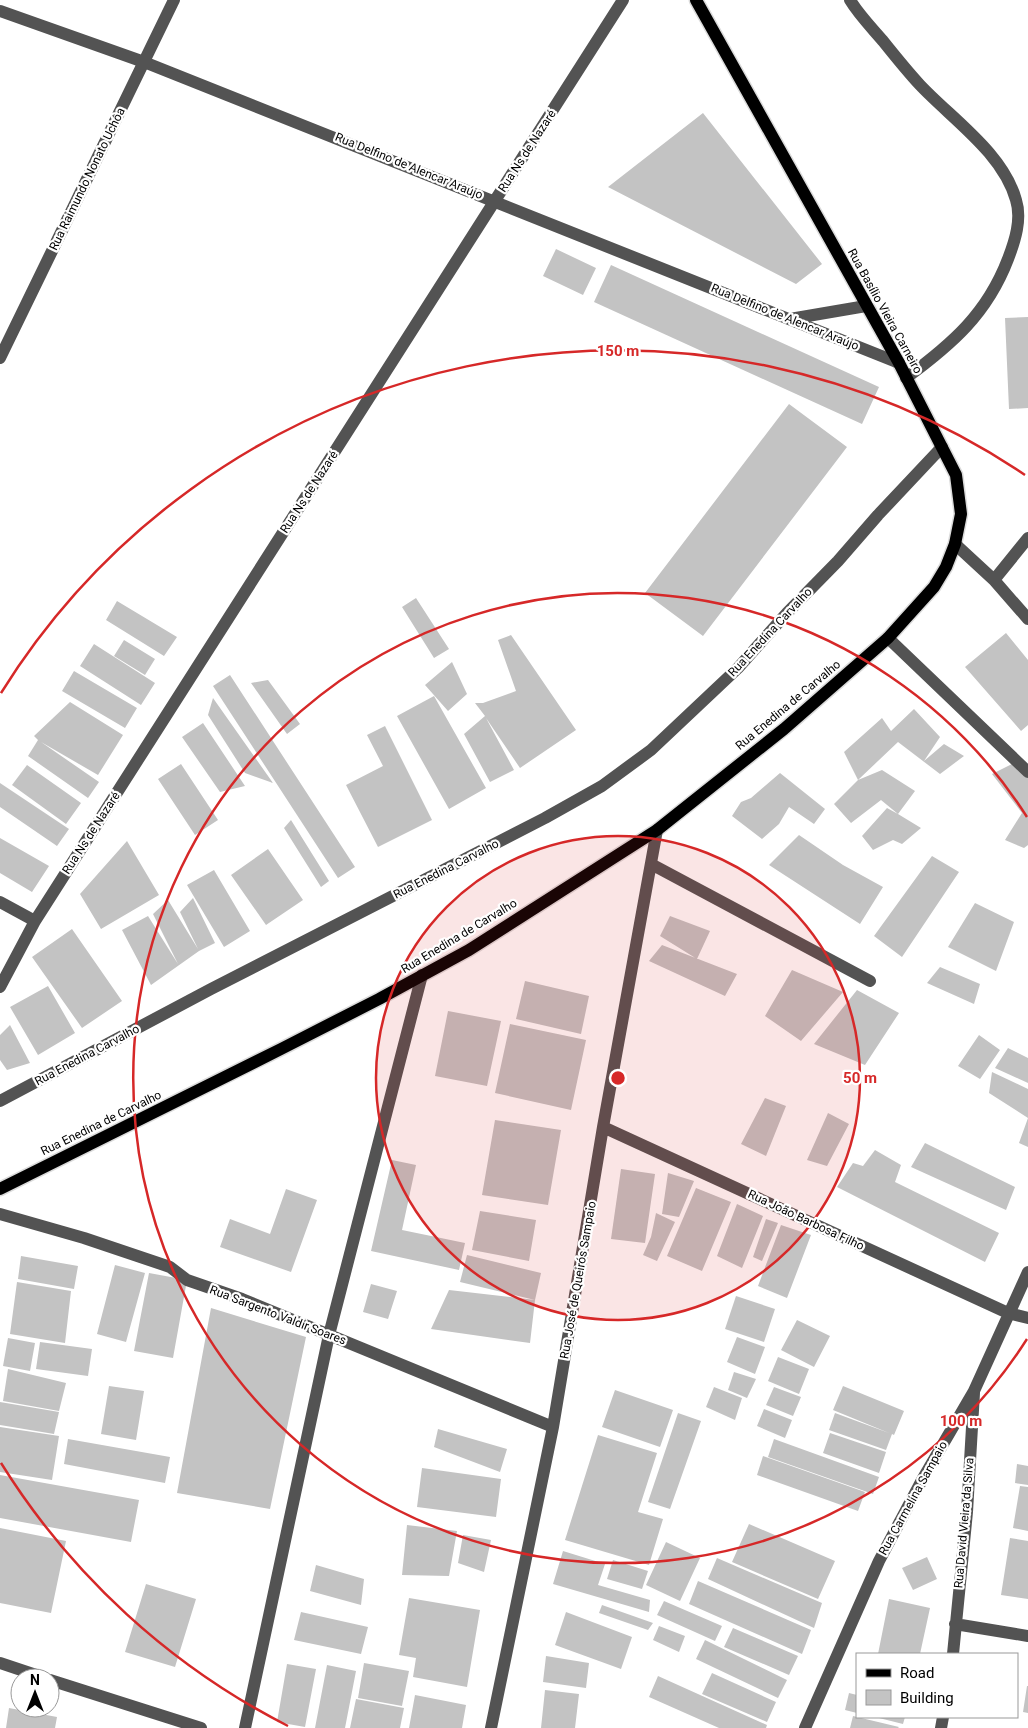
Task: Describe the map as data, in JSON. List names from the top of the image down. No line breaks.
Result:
{"streets":{"main road":["Rua Basílio Vieira Carneiro","Rua Enedina de Carvalho"],"street":["Rua Ns de Nazaré","Rua Delfino de Alencar Araújo","Rua Raimundo Nonato Uchôa","Rua Enedina Carvalho","Rua João Barbosa Filho","Rua José de Queirós Sampaio","Rua Sargento Valdir Soares","Rua Carmelina Sampaio","Rua David Vieira da Silva"]},"crossings":[["Rua Ns de Nazaré","Rua Delfino de Alencar Araújo"],["Rua Delfino de Alencar Araújo","Rua Raimundo Nonato Uchôa"],["Rua Delfino de Alencar Araújo","Rua Basílio Vieira Carneiro"],["Rua Basílio Vieira Carneiro","Rua Enedina Carvalho"],["Rua Basílio Vieira Carneiro","Rua Enedina de Carvalho"],["Rua Enedina de Carvalho","Rua José de Queirós Sampaio"],["Rua João Barbosa Filho","Rua José de Queirós Sampaio"],["Rua João Barbosa Filho","Rua Carmelina Sampaio"],["Rua José de Queirós Sampaio","Rua Sargento Valdir Soares"],["Rua Carmelina Sampaio","Rua David Vieira da Silva"]],"legend":["Road","Building"],"north":"top","rings":["150 m","50 m","100 m"]}
